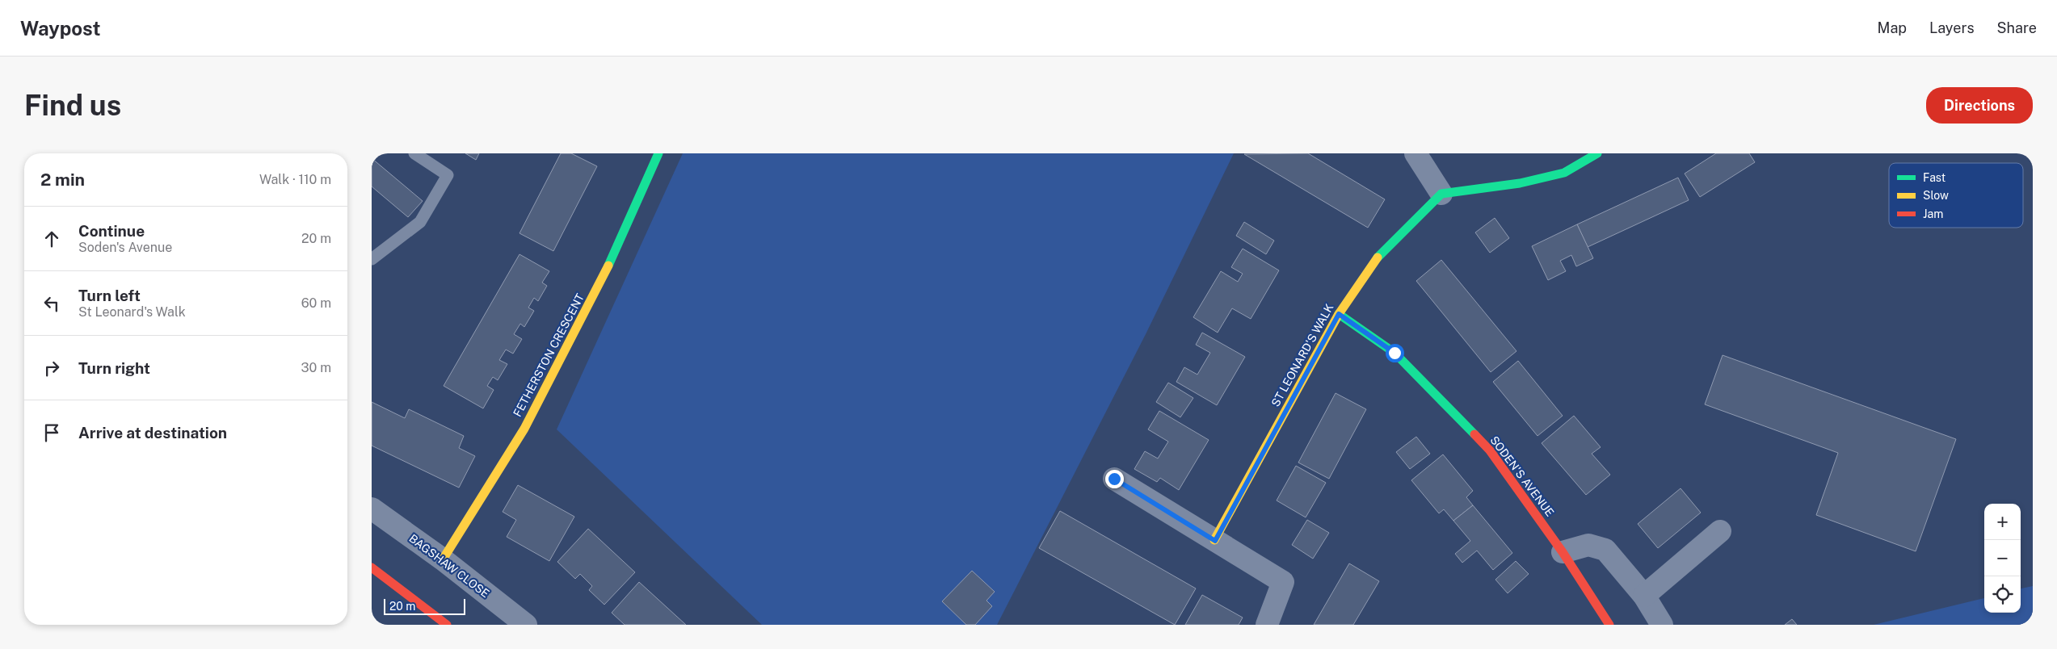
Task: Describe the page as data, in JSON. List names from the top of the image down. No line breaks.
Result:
{"streets":{"main road":["FETHERSTON CRESCENT","ST LEONARD'S WALK","SODEN'S AVENUE"],"street":["BAGSHAW CLOSE"]},"crossings":[["FETHERSTON CRESCENT","BAGSHAW CLOSE"],["ST LEONARD'S WALK","SODEN'S AVENUE"]],"legend":["Fast","Slow","Jam"],"scale_bar":"20 m","page":{"header":"Waypost","nav":["Map","Layers","Share"],"buttons":"Directions","title":"Find us","heading":["2 min","Walk · 110 m"],"list":[["Continue","Soden's Avenue","20 m"],["Turn left","St Leonard's Walk","60 m"],["Turn right","30 m"],"Arrive at destination"],"map_buttons":["+","−"],"scale":"20 m"}}
